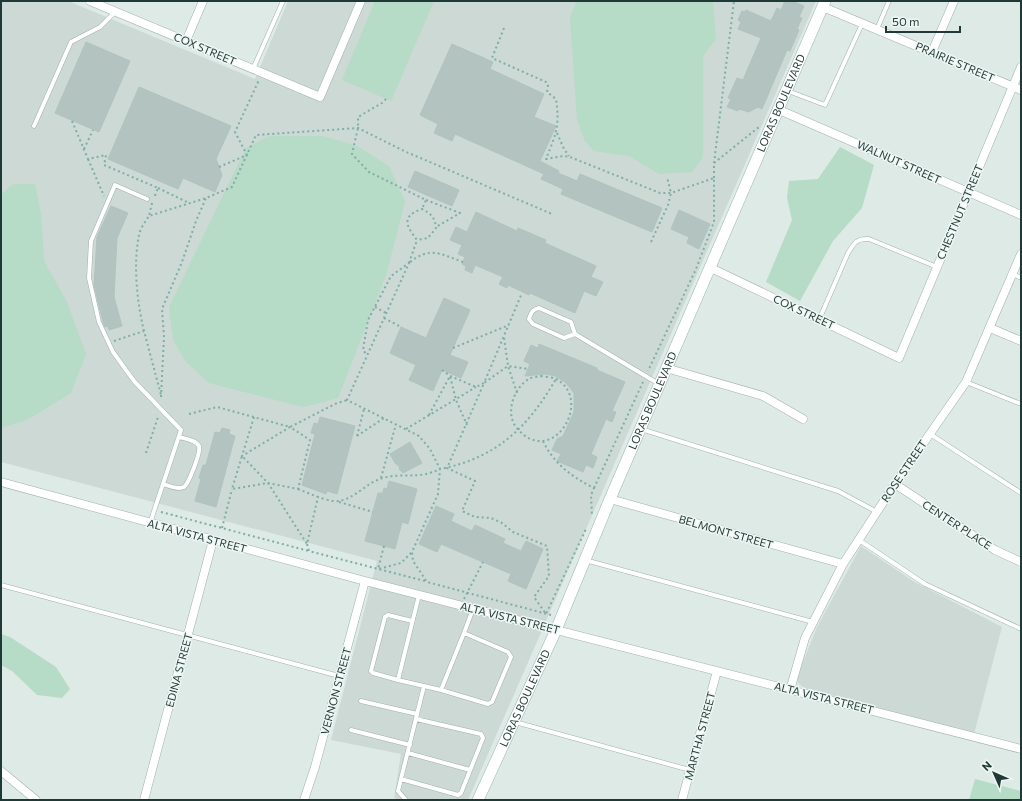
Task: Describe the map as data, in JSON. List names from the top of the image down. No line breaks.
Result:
{"streets":{"main road":["LORAS BOULEVARD"],"street":["COX STREET","PRAIRIE STREET","WALNUT STREET","CHESTNUT STREET","ROSE STREET","CENTER PLACE","BELMONT STREET","ALTA VISTA STREET","EDINA STREET","VERNON STREET","MARTHA STREET"]},"crossings":[["COX STREET","LORAS BOULEVARD"],["COX STREET","CHESTNUT STREET"],["PRAIRIE STREET","LORAS BOULEVARD"],["PRAIRIE STREET","CHESTNUT STREET"],["LORAS BOULEVARD","WALNUT STREET"],["LORAS BOULEVARD","BELMONT STREET"],["LORAS BOULEVARD","ALTA VISTA STREET"],["WALNUT STREET","CHESTNUT STREET"],["ROSE STREET","CENTER PLACE"],["ROSE STREET","BELMONT STREET"],["ROSE STREET","ALTA VISTA STREET"],["ALTA VISTA STREET","EDINA STREET"],["ALTA VISTA STREET","VERNON STREET"],["ALTA VISTA STREET","MARTHA STREET"]],"scale_bar":"50 m","north":"top left"}
